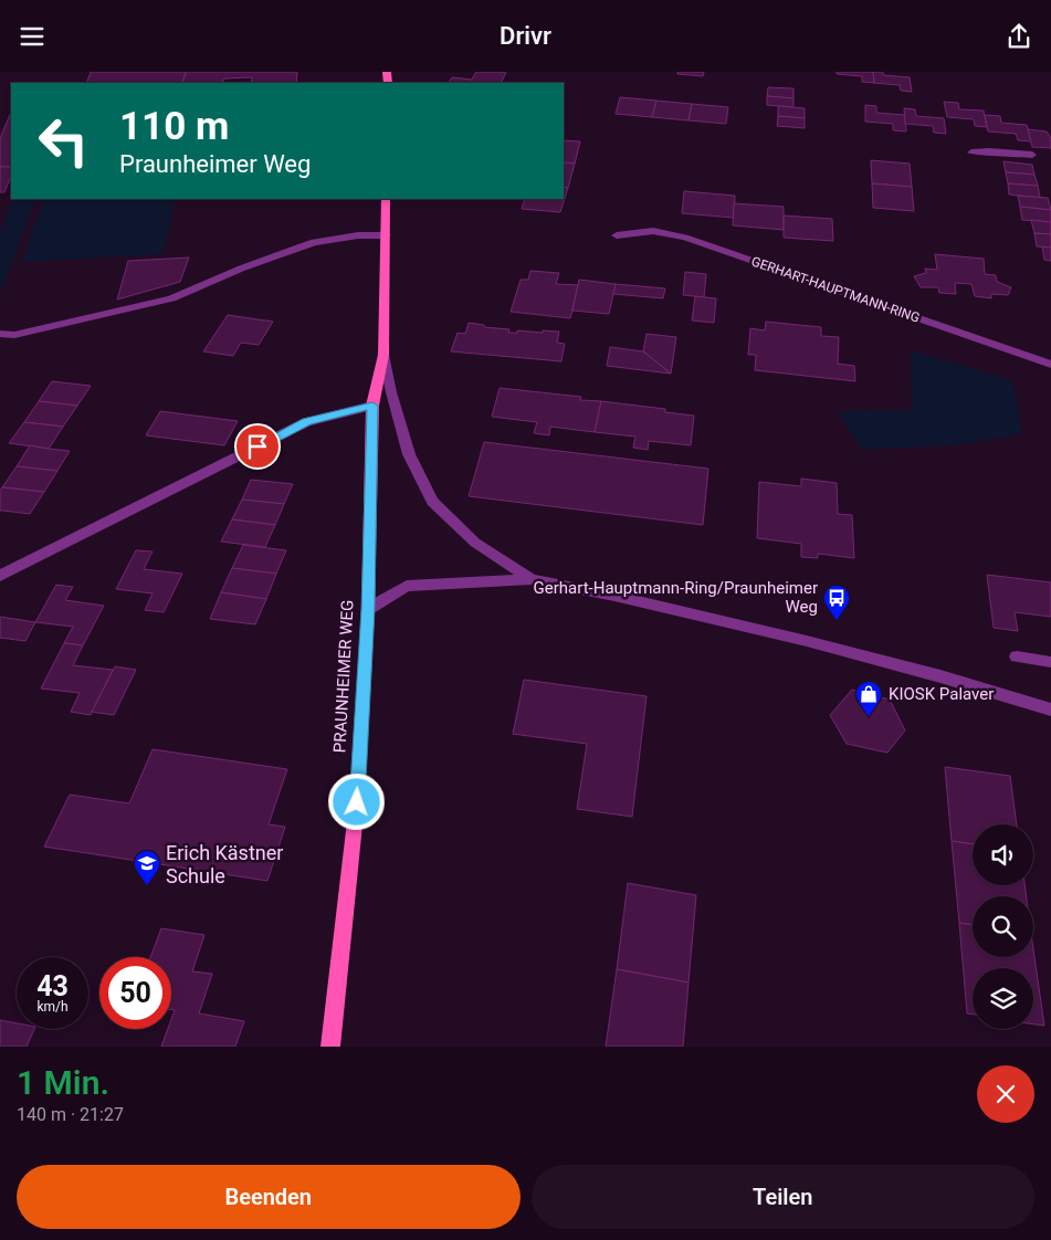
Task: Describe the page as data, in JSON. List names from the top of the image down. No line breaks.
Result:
{"streets":{"main road":["PRAUNHEIMER WEG"],"street":["GERHART-HAUPTMANN-RING"]},"places":{"bus stop":["Gerhart-Hauptmann-Ring/Praunheimer Weg"],"shop":["KIOSK Palaver"],"school or university":["Erich Kästner Schule"]},"page":{"header":"Drivr","turn":["110 m","Praunheimer Weg"],"speed":"43 km/h","limit":"50","heading":["1 Min.","140 m · 21:27"],"buttons":["Beenden","Teilen"]}}
